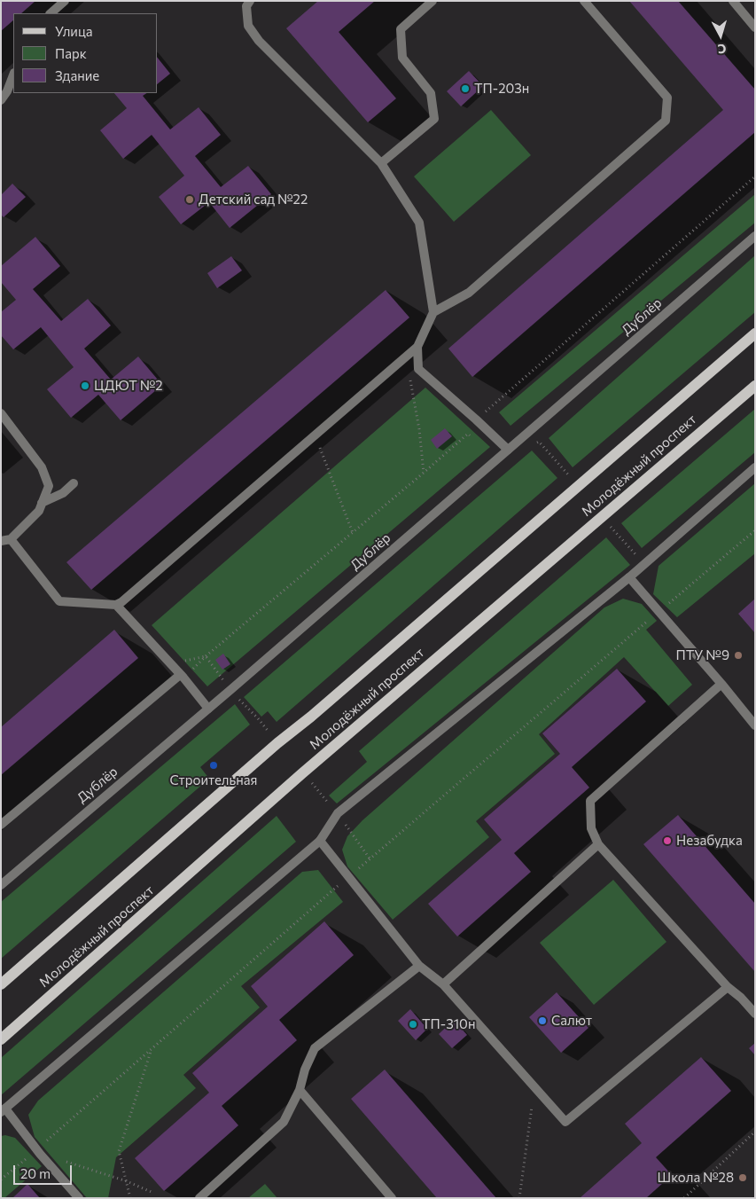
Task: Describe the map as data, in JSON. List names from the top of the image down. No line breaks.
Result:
{"streets":{"main road":["Молодёжный проспект"],"street":["Дублёр"]},"places":["ТП-203н","Детский сад №22","ЦДЮТ №2","ПТУ №9","Строительная","Незабудка","Салют","ТП-310н","Школа №28"],"legend":["Улица","Парк","Здание"],"scale_bar":"20 m","north":"bottom"}
